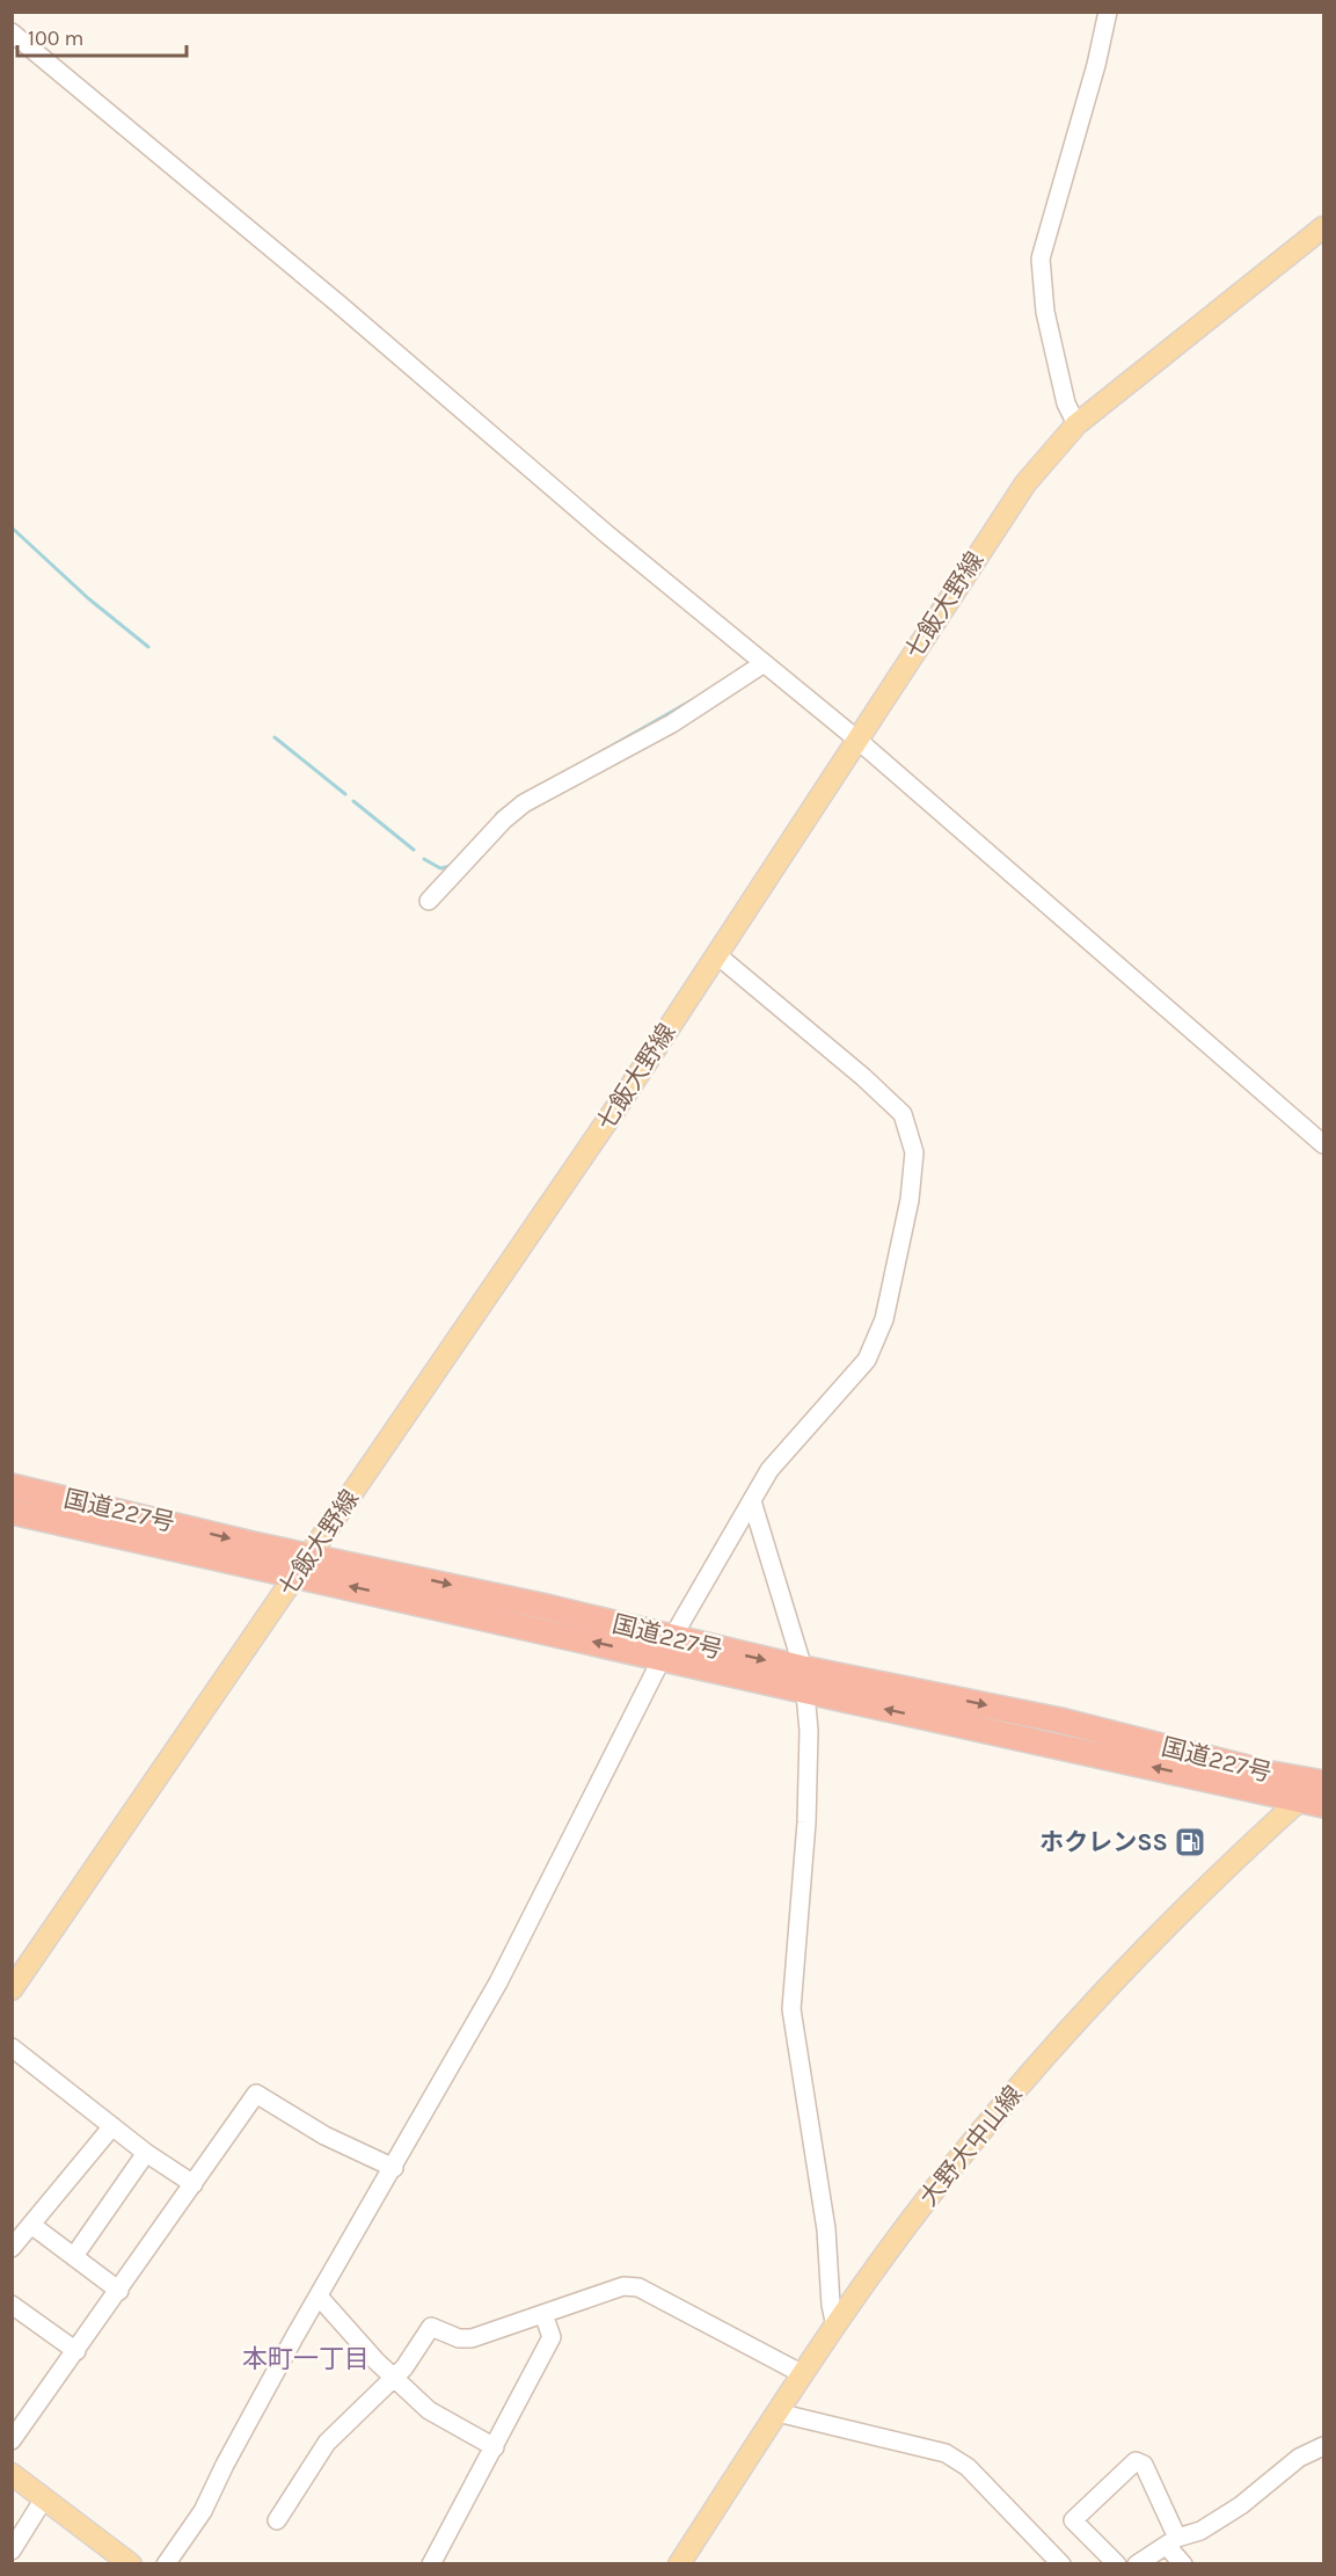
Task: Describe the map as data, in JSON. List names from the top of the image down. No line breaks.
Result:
{"streets":{"highway":["国道227号"],"main road":["七飯大野線","大野大中山線"]},"crossings":[["七飯大野線","国道227号"],["国道227号","大野大中山線"]],"districts":["本町一丁目"],"places":{"fuel station":["ホクレンSS"]},"scale_bar":"100 m"}
